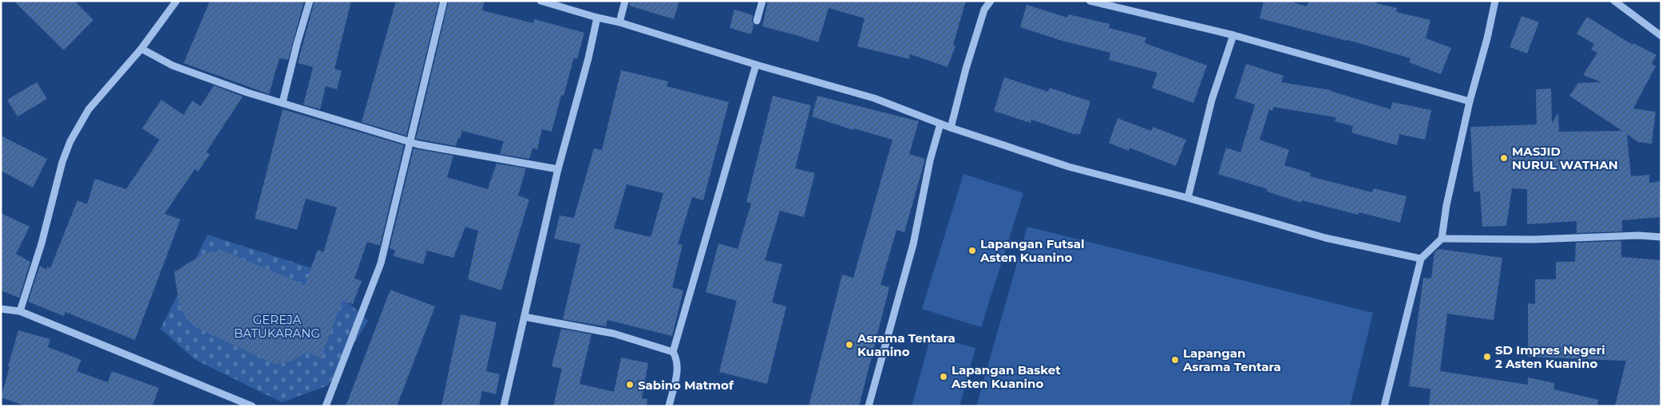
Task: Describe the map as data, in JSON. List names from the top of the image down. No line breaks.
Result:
{"parks":["GEREJA BATUKARANG"],"places":["MASJID NURUL WATHAN","Lapangan Futsal Asten Kuanino","Asrama Tentara Kuanino","SD Impres Negeri 2 Asten Kuanino","Lapangan Asrama Tentara","Lapangan Basket Asten Kuanino","Sabino Matmof"]}
